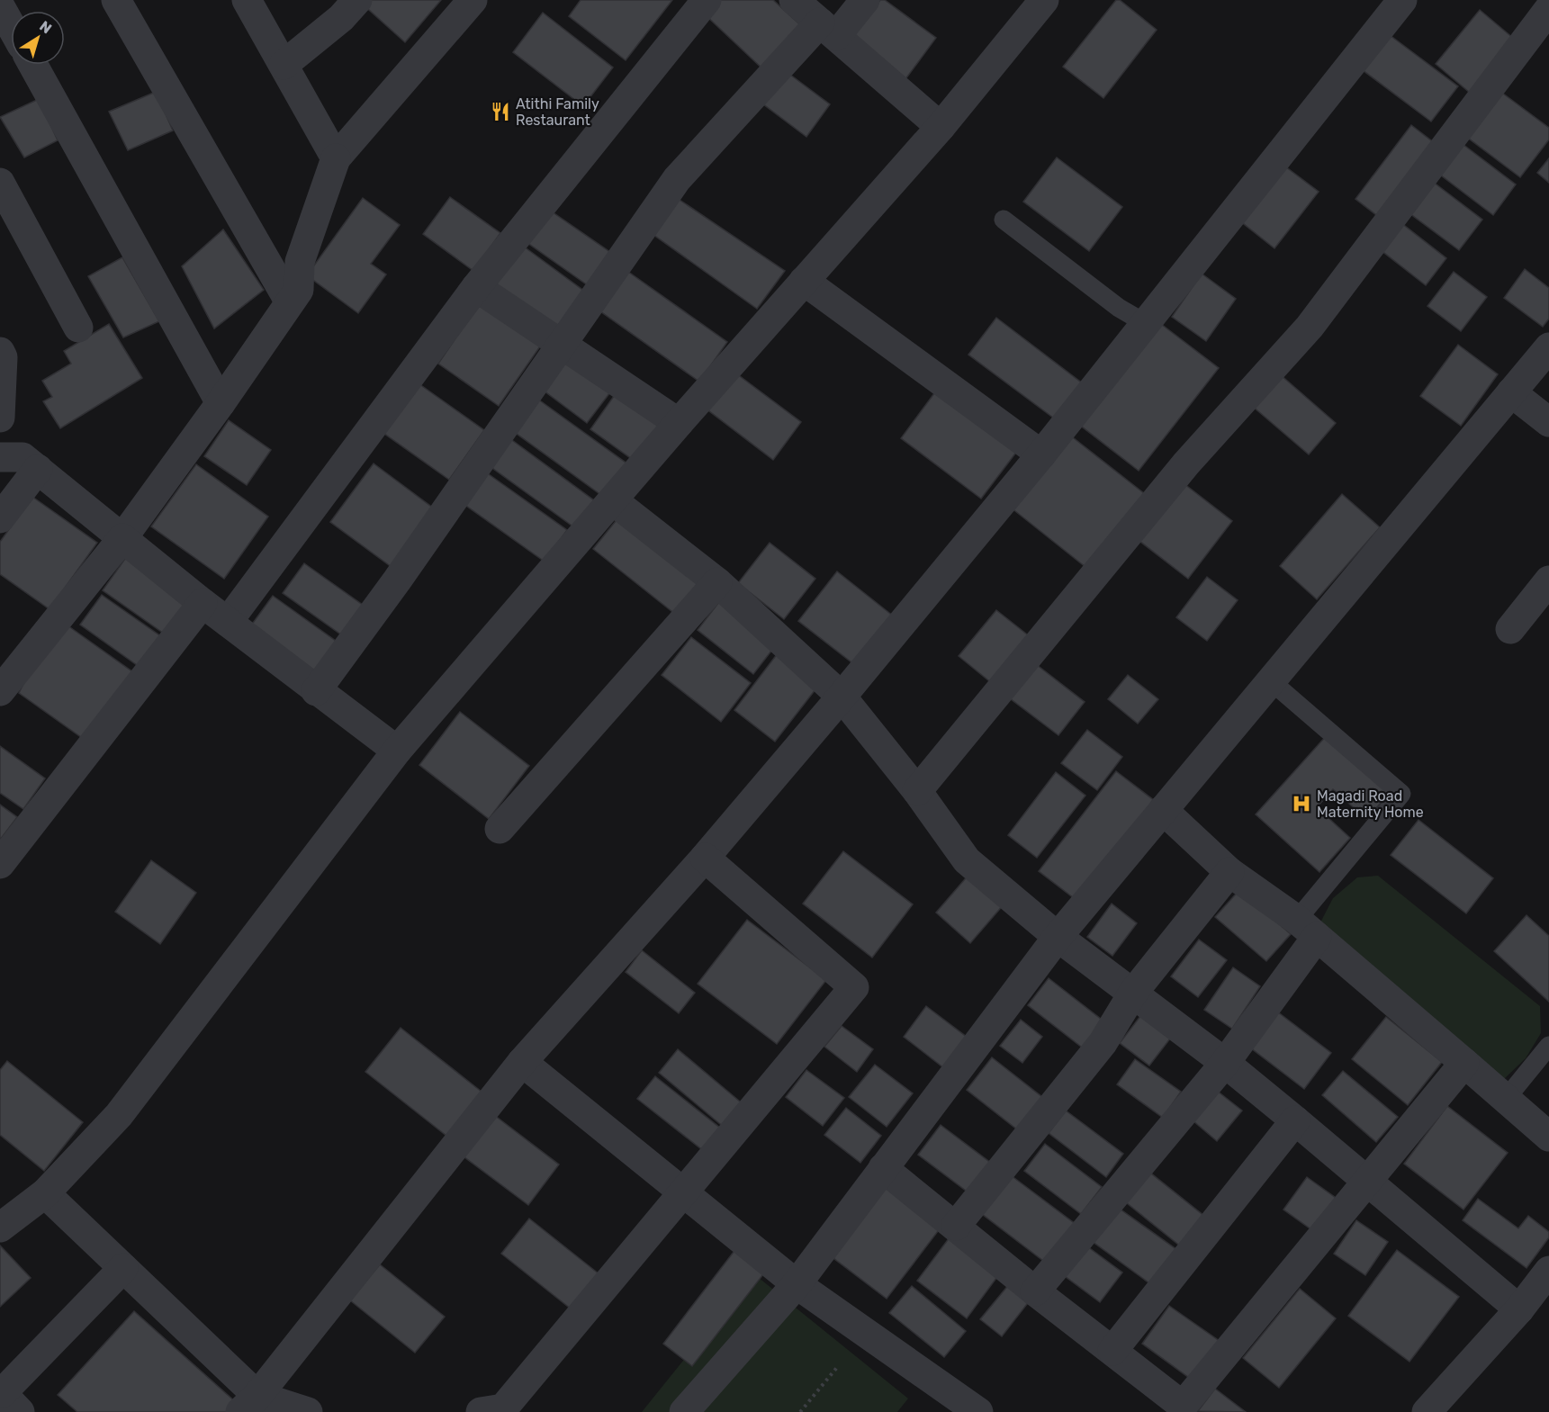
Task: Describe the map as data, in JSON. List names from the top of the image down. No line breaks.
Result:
{"places":{"restaurant":["Atithi Family Restaurant"],"hospital":["Magadi Road Maternity Home"]},"north":"top right"}
